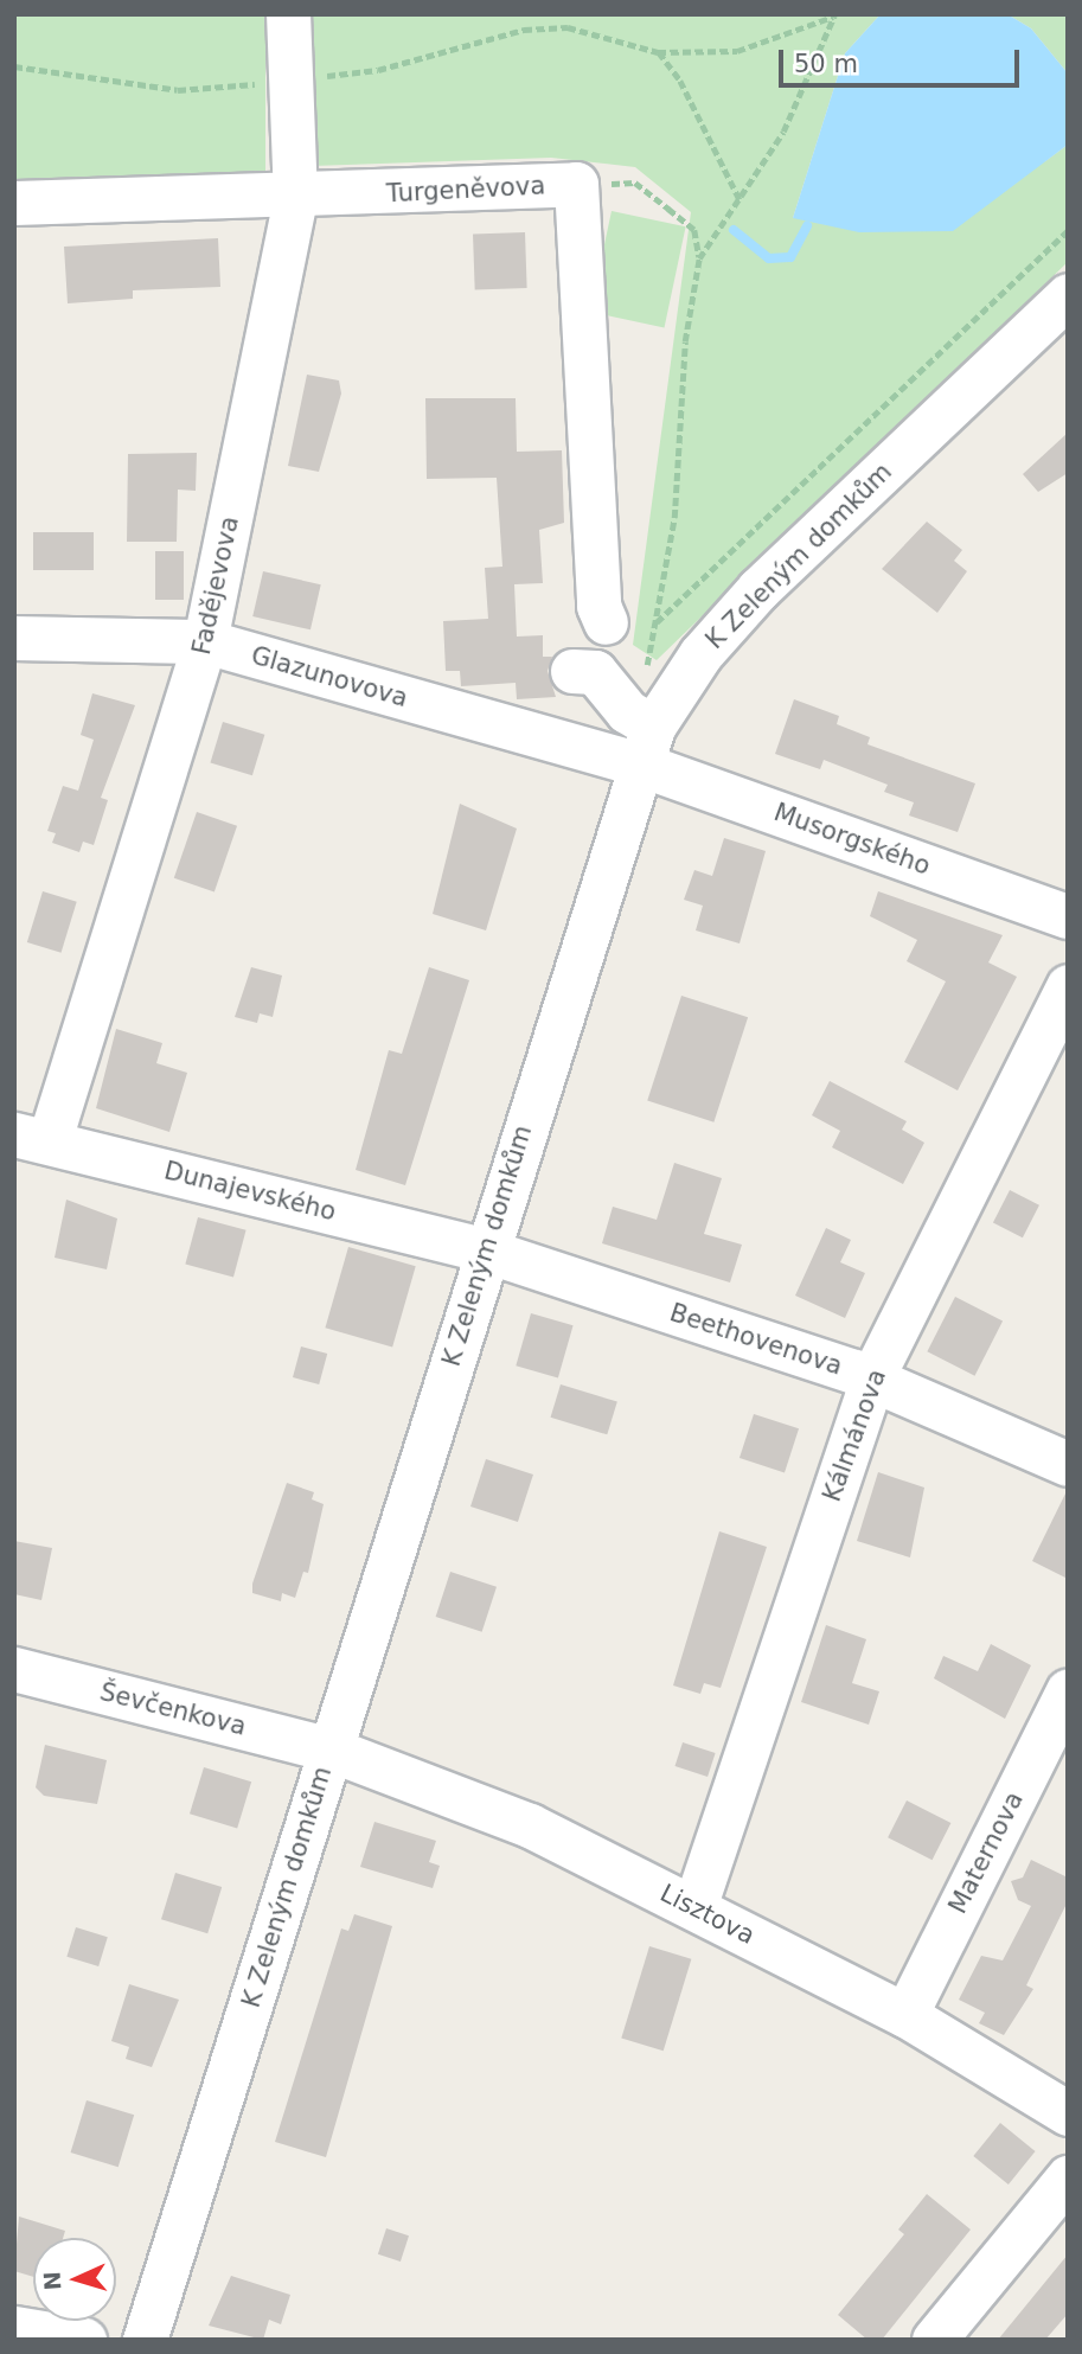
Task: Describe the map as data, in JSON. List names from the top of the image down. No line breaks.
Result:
{"streets":{"street":["Turgeněvova","K Zeleným domkům","Fadějevova","Glazunovova","Musorgského","Dunajevského","Beethovenova","Kálmánova","Ševčenkova","Maternova","Lisztova"]},"crossings":[["Turgeněvova","Fadějevova"],["K Zeleným domkům","Glazunovova"],["K Zeleným domkům","Musorgského"],["K Zeleným domkům","Dunajevského"],["K Zeleným domkům","Beethovenova"],["K Zeleným domkům","Ševčenkova"],["K Zeleným domkům","Lisztova"],["Fadějevova","Glazunovova"],["Fadějevova","Dunajevského"],["Glazunovova","Musorgského"],["Dunajevského","Beethovenova"],["Beethovenova","Kálmánova"],["Kálmánova","Lisztova"],["Ševčenkova","Lisztova"],["Maternova","Lisztova"]],"scale_bar":"50 m","north":"left"}
